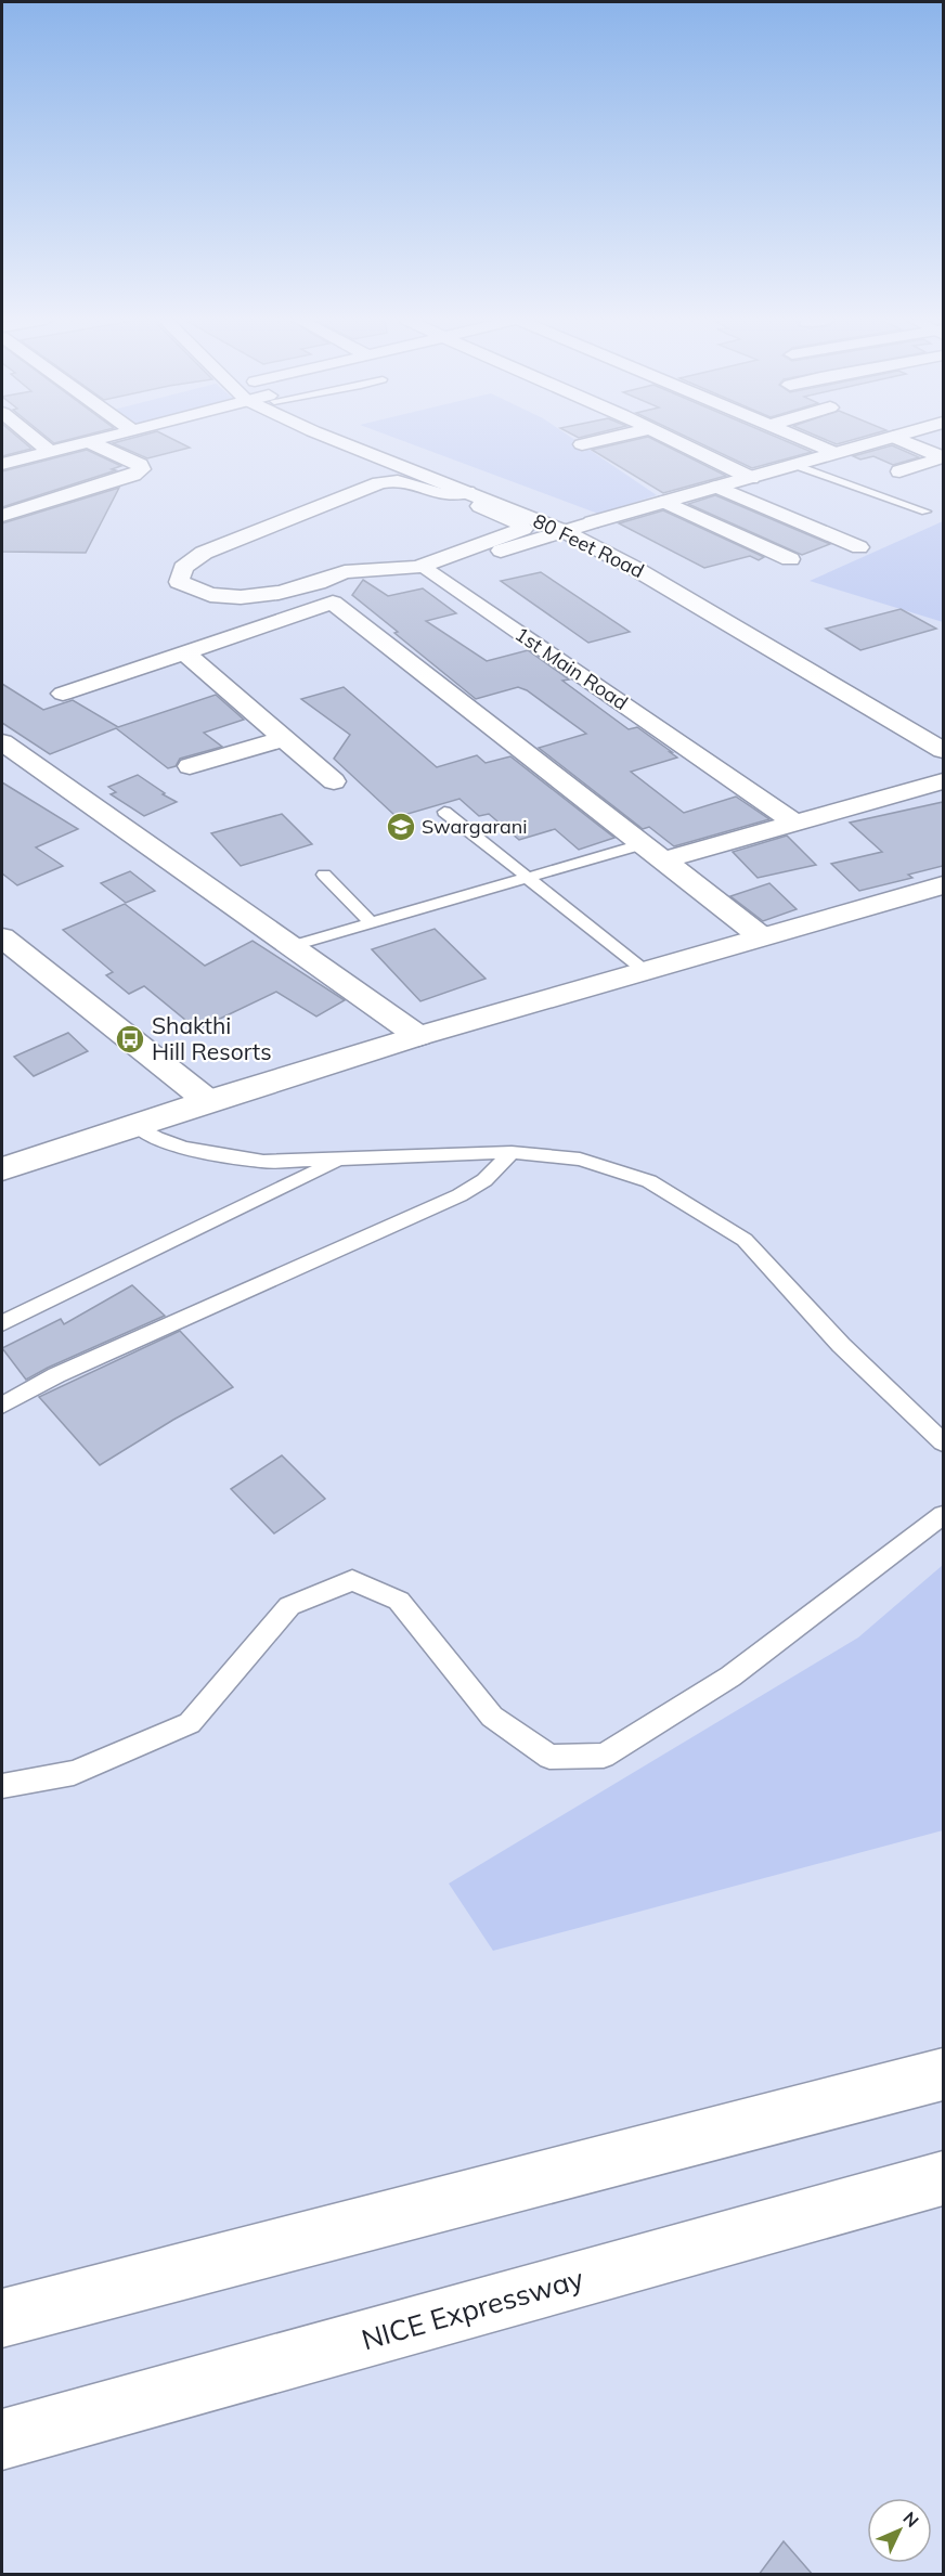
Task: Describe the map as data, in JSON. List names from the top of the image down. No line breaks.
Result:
{"streets":{"main road":["80 Feet Road","1st Main Road","NICE Expressway"]},"places":{"school or university":["Swargarani"],"bus stop":["Shakthi Hill Resorts"]},"north":"top right"}
